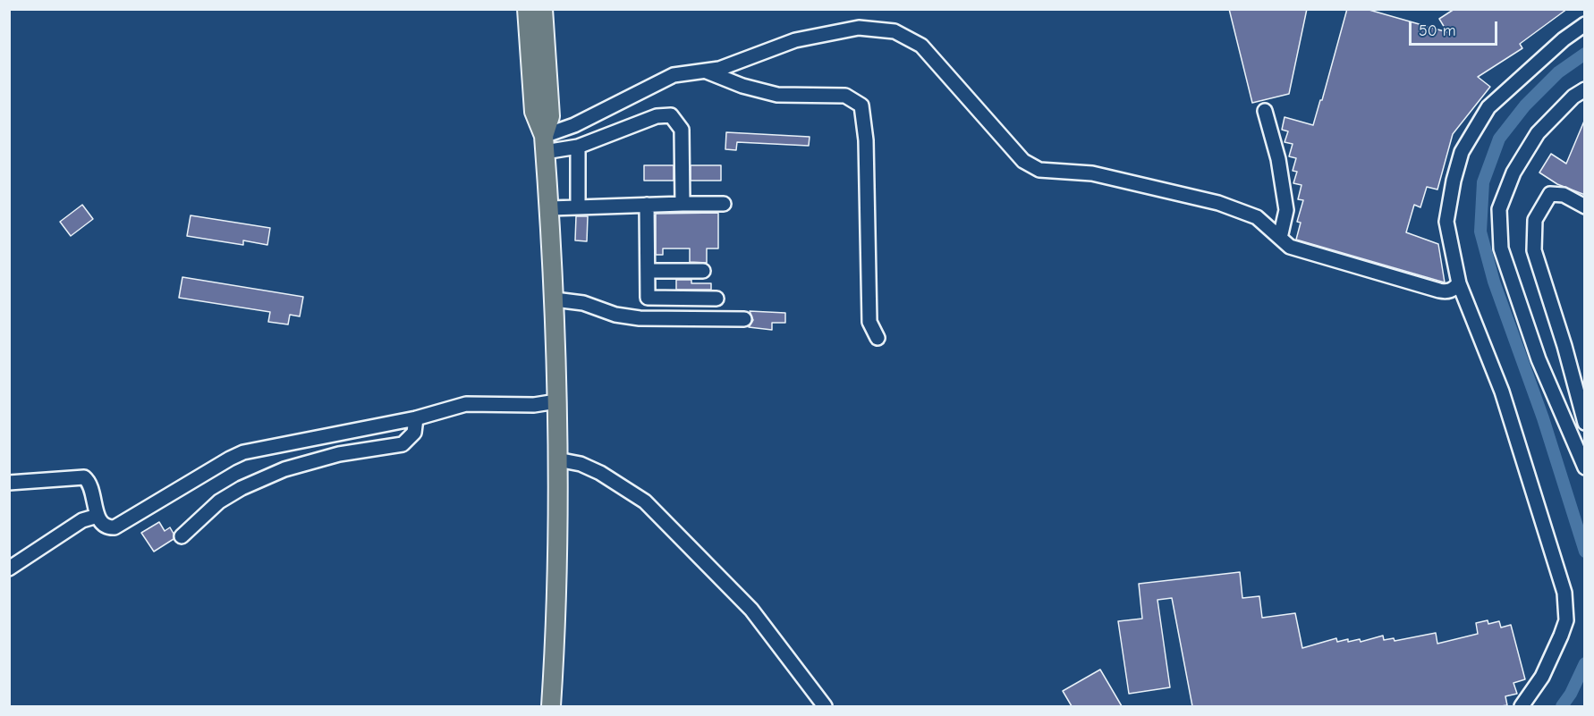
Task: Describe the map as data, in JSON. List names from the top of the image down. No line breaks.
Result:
{"scale_bar":"50 m"}
